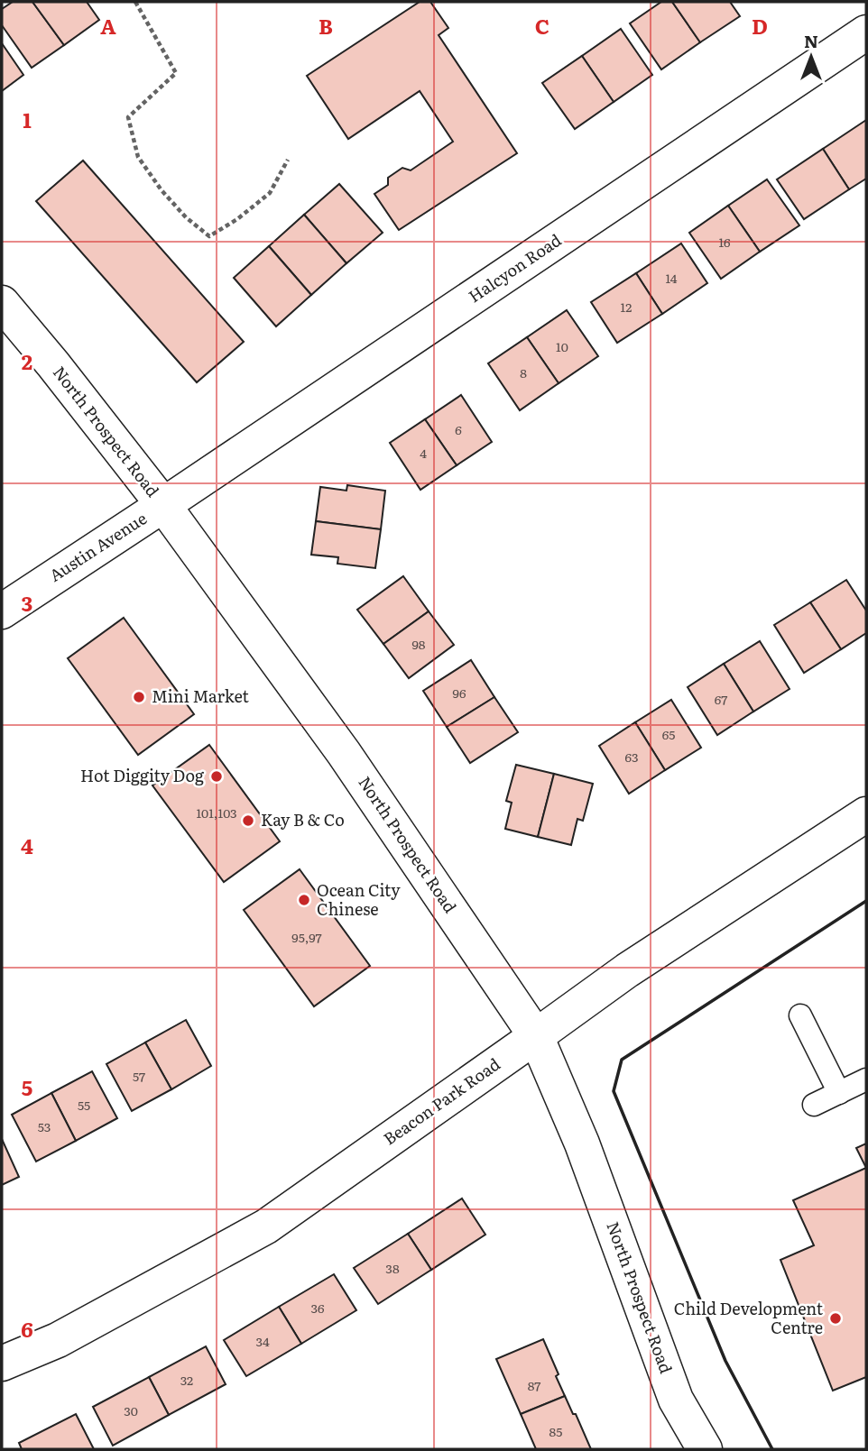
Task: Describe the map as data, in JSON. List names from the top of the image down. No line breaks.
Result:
{"streets":{"street":["Halcyon Road","North Prospect Road","Austin Avenue","Beacon Park Road"]},"crossings":[["Halcyon Road","North Prospect Road"],["Halcyon Road","Austin Avenue"],["North Prospect Road","Austin Avenue"],["North Prospect Road","Beacon Park Road"]],"places":["Mini Market","Hot Diggity Dog","Kay B & Co","Ocean City Chinese","Child Development Centre"],"house_numbers":["16","14","12","10","8","6","4","98","96","67","65","63","101,103","95,97","57","55","53","38","36","34","32","87","30","85"],"north":"top","grid":{"columns":["A","B","C","D"],"rows":["1","2","3","4","5","6"]}}
